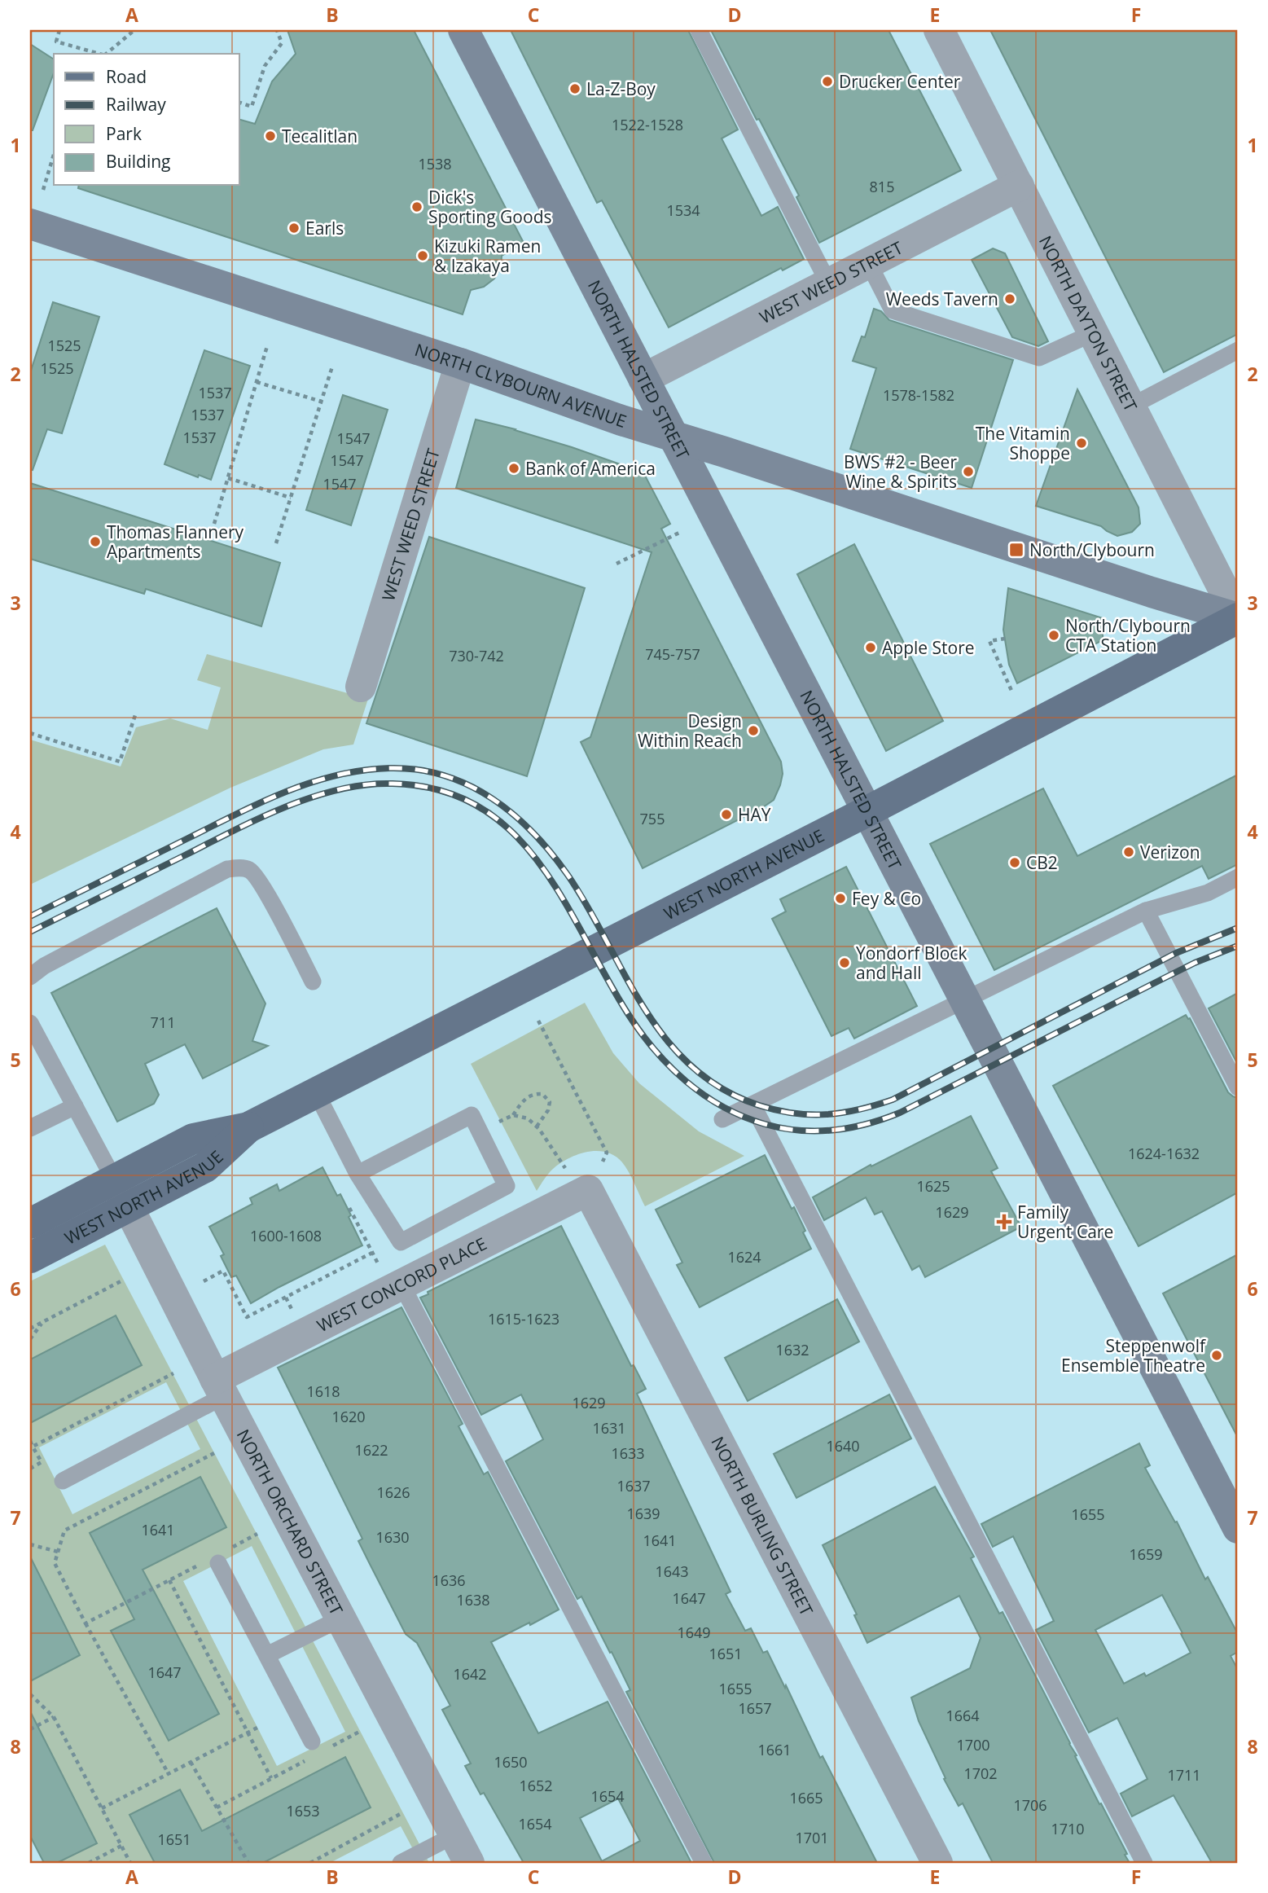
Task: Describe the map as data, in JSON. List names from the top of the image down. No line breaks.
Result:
{"streets":{"main road":["NORTH HALSTED STREET","NORTH CLYBOURN AVENUE","WEST NORTH AVENUE"],"street":["WEST WEED STREET","NORTH DAYTON STREET","WEST CONCORD PLACE","NORTH ORCHARD STREET","NORTH BURLING STREET"]},"crossings":[["WEST WEED STREET","NORTH DAYTON STREET"],["WEST WEED STREET","NORTH HALSTED STREET"],["WEST WEED STREET","NORTH CLYBOURN AVENUE"],["NORTH DAYTON STREET","NORTH CLYBOURN AVENUE"],["NORTH DAYTON STREET","WEST NORTH AVENUE"],["NORTH HALSTED STREET","NORTH CLYBOURN AVENUE"],["NORTH HALSTED STREET","WEST NORTH AVENUE"],["NORTH CLYBOURN AVENUE","WEST NORTH AVENUE"],["WEST NORTH AVENUE","NORTH ORCHARD STREET"],["WEST CONCORD PLACE","NORTH ORCHARD STREET"],["WEST CONCORD PLACE","NORTH BURLING STREET"]],"places":{"other":["Drucker Center","La-Z-Boy","Tecalitlan","Dick's Sporting Goods","Earls","Kizuki Ramen & Izakaya","Weeds Tavern","The Vitamin Shoppe","Bank of America","BWS #2 - Beer Wine & Spirits","Thomas Flannery Apartments","North/Clybourn CTA Station","Apple Store","Design Within Reach","HAY","Verizon","CB2","Fey & Co","Yondorf Block and Hall","Steppenwolf Ensemble Theatre"],"transit":["North/Clybourn"],"health":["Family Urgent Care"]},"house_numbers":["1522-1528","1538","815","1534","1525","1525","1537","1578-1582","1537","1537","1547","1547","1547","745-757","730-742","755","711","1624-1632","1625","1629","1600-1608","1624","1615-1623","1632","1618","1629","1620","1631","1640","1622","1633","1637","1626","1639","1655","1641","1630","1641","1659","1643","1636","1647","1638","1649","1651","1647","1642","1655","1657","1664","1700","1661","1650","1702","1711","1652","1654","1665","1706","1653","1654","1710","1701","1651"],"legend":["Road","Railway","Park","Building"],"grid":{"columns":["A","B","C","D","E","F"],"rows":["1","2","3","4","5","6","7","8"]}}
